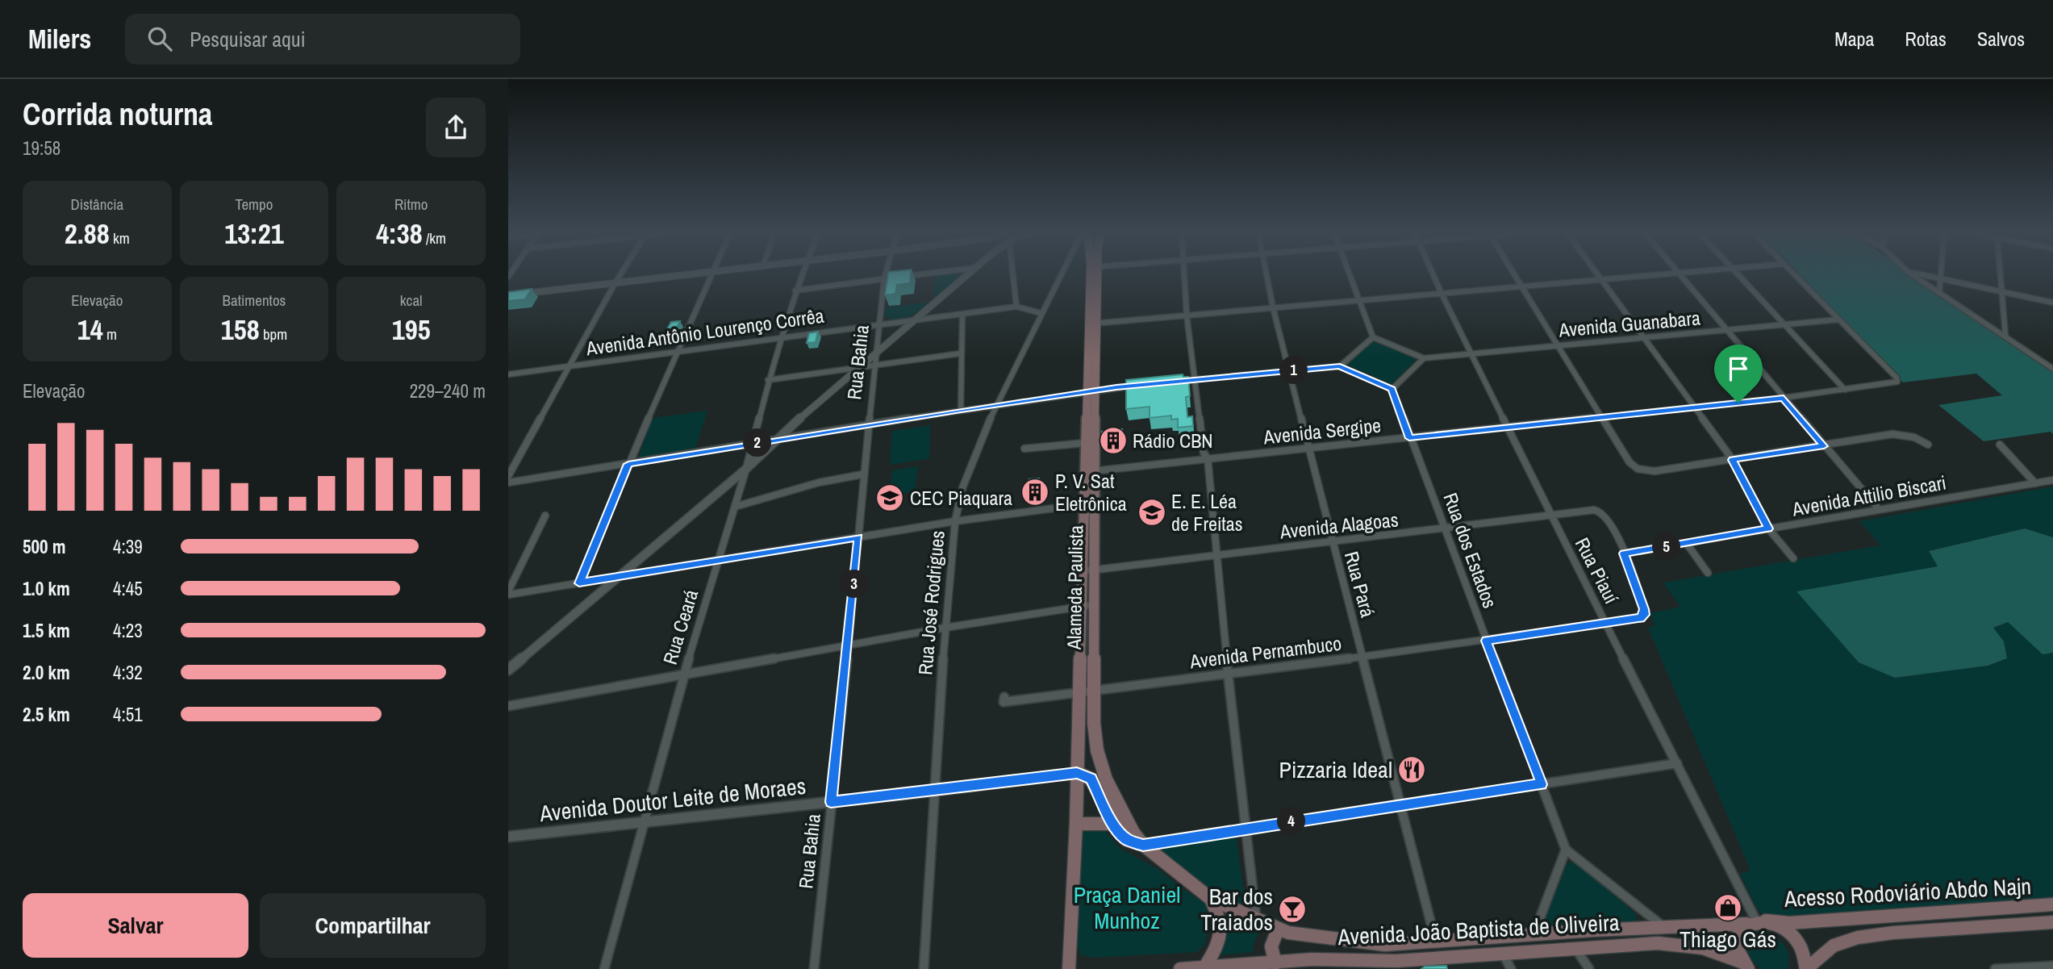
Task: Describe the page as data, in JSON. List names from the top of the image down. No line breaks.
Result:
{"streets":{"main road":["Alameda Paulista","Acesso Rodoviário Abdo Najn","Avenida João Baptista de Oliveira"],"street":["Avenida Guanabara","Avenida Antônio Lourenço Corrêa","Rua Bahia","Avenida Sergipe","Avenida Attilio Biscari","Avenida Alagoas","Rua dos Estados","Rua Piauí","Rua Pará","Rua José Rodrigues","Rua Ceará","Avenida Pernambuco","Avenida Doutor Leite de Moraes"]},"crossings":[["Avenida Guanabara","Avenida Sergipe"],["Avenida Guanabara","Rua Piauí"],["Avenida Antônio Lourenço Corrêa","Rua Bahia"],["Avenida Antônio Lourenço Corrêa","Rua José Rodrigues"],["Avenida Antônio Lourenço Corrêa","Rua Ceará"],["Rua Bahia","Avenida Doutor Leite de Moraes"],["Avenida Sergipe","Rua dos Estados"],["Avenida Sergipe","Rua Piauí"],["Avenida Sergipe","Rua Pará"],["Avenida Sergipe","Alameda Paulista"],["Avenida Attilio Biscari","Avenida Alagoas"],["Avenida Alagoas","Rua dos Estados"],["Avenida Alagoas","Rua Piauí"],["Avenida Alagoas","Rua Pará"],["Avenida Alagoas","Alameda Paulista"],["Rua dos Estados","Avenida Pernambuco"],["Rua Piauí","Avenida Pernambuco"],["Rua Piauí","Acesso Rodoviário Abdo Najn"],["Rua Piauí","Avenida João Baptista de Oliveira"],["Rua Pará","Avenida Pernambuco"],["Rua Pará","Avenida João Baptista de Oliveira"],["Alameda Paulista","Avenida Pernambuco"],["Alameda Paulista","Avenida Doutor Leite de Moraes"],["Alameda Paulista","Avenida João Baptista de Oliveira"],["Rua José Rodrigues","Avenida Doutor Leite de Moraes"],["Rua Ceará","Avenida Doutor Leite de Moraes"],["Acesso Rodoviário Abdo Najn","Avenida João Baptista de Oliveira"]],"parks":["Praça Daniel Munhoz"],"places":{"building":["Rádio CBN","P. V. Sat Eletrônica"],"school or university":["CEC Piaquara","E. E. Léa de Freitas"],"restaurant":["Pizzaria Ideal"],"shop":["Thiago Gás"],"bar":["Bar dos Traiados"]},"page":{"header":"Milers","search":"Pesquisar aqui","nav":["Mapa","Rotas","Salvos"],"heading":["Corrida noturna","19:58"],"stats":[["Distância","2.88 km"],["Tempo","13:21"],["Ritmo","4:38 /km"],["Elevação","14 m"],["Batimentos","158 bpm"],["kcal","195"]],"pins":["1","2","5","3","4"],"chart":["Elevação","229–240 m"],"list":[{"name":"500 m","note":"4:39"},{"name":"1.0 km","note":"4:45"},{"name":"1.5 km","note":"4:23"},{"name":"2.0 km","note":"4:32"},{"name":"2.5 km","note":"4:51"}],"buttons":["Salvar","Compartilhar"]}}
